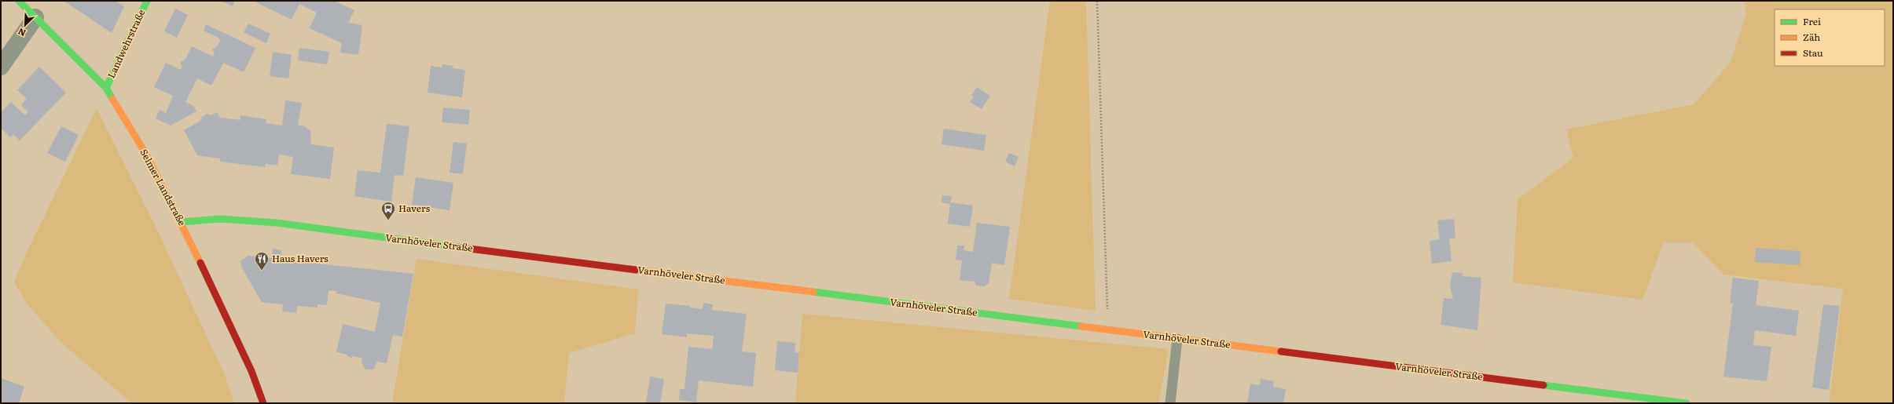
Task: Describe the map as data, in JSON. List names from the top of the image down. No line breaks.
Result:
{"streets":{"street":["Landwehrstraße","Selmer Landstraße","Varnhöveler Straße"]},"crossings":[["Landwehrstraße","Selmer Landstraße"],["Selmer Landstraße","Varnhöveler Straße"]],"places":{"bus stop":["Havers"],"restaurant":["Haus Havers"]},"legend":["Frei","Zäh","Stau"],"north":"bottom left"}
